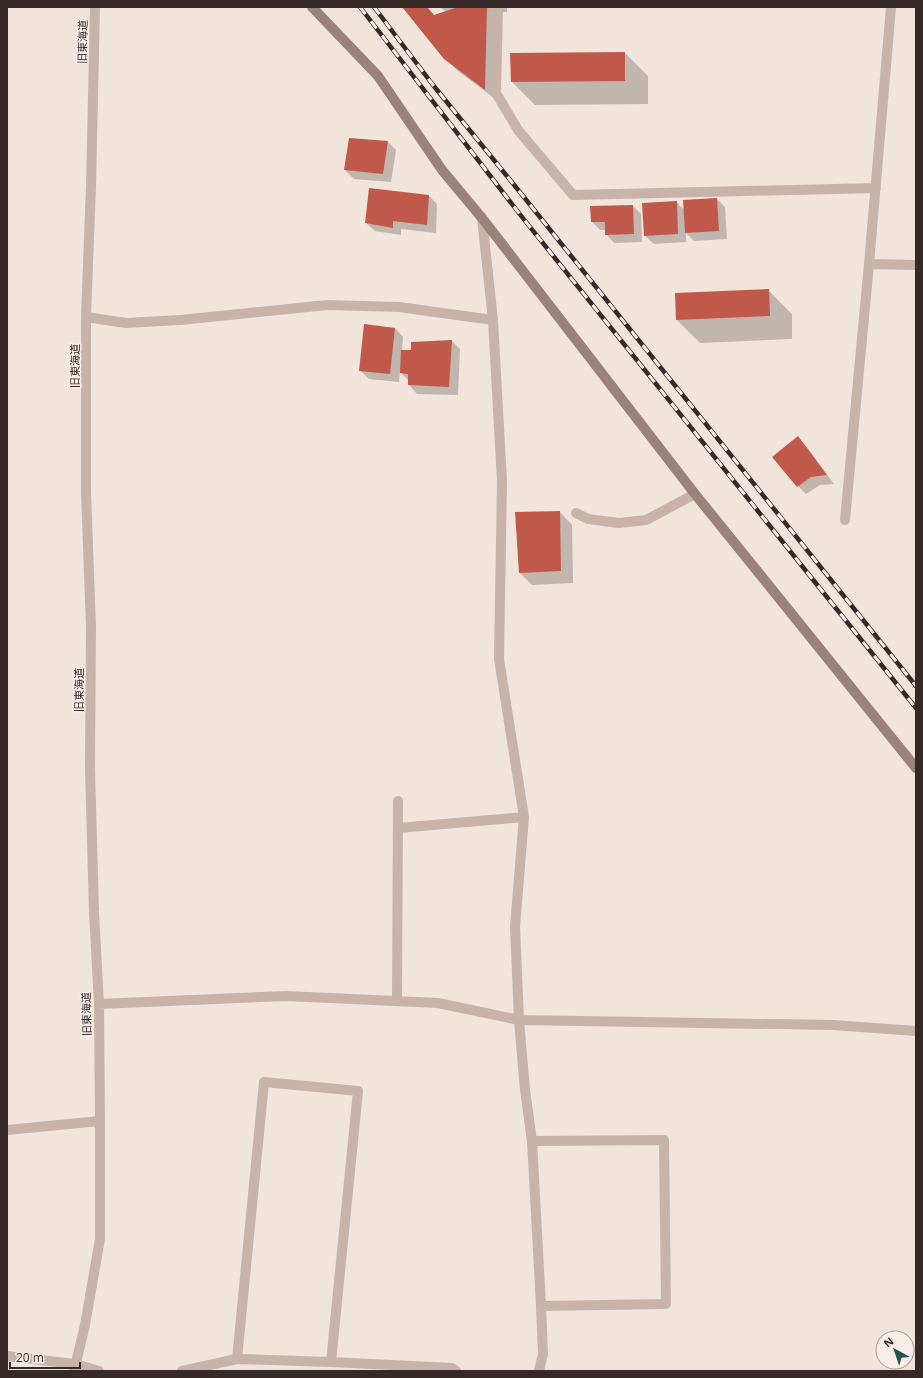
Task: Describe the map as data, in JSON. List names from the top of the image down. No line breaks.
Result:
{"streets":{"street":["旧東海道"]},"scale_bar":"20 m","north":"top left"}
